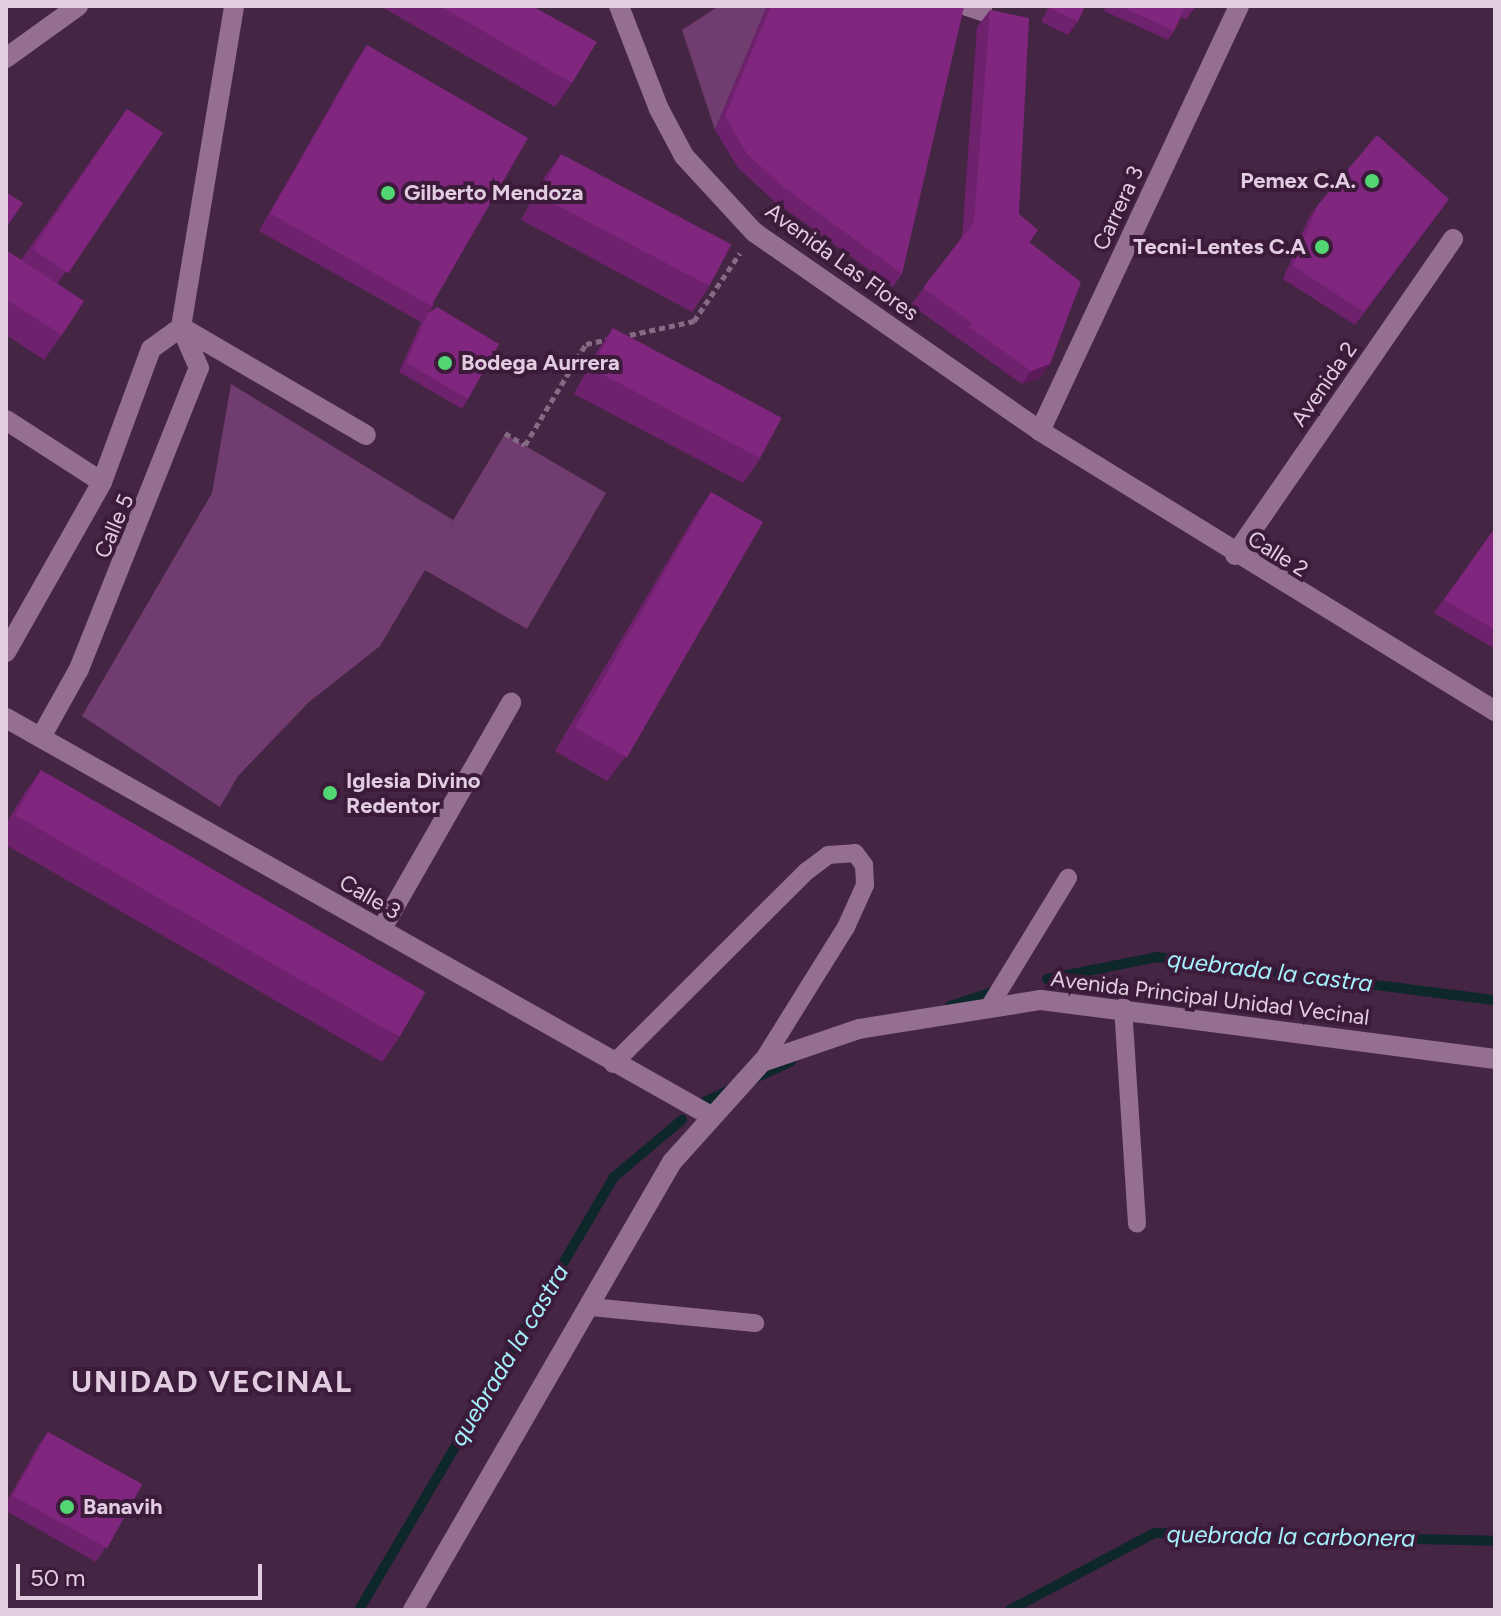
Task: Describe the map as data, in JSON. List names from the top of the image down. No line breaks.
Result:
{"streets":{"street":["Carrera 3","Avenida Las Flores","Avenida 2","Calle 5","Calle 2","Calle 3","Avenida Principal Unidad Vecinal"]},"crossings":[["Carrera 3","Avenida Las Flores"],["Carrera 3","Calle 2"],["Avenida Las Flores","Calle 2"],["Avenida 2","Calle 2"],["Calle 5","Calle 3"],["Calle 3","Avenida Principal Unidad Vecinal"]],"districts":["UNIDAD VECINAL"],"water":["quebrada la castra","quebrada la carbonera"],"places":["Pemex C.A.","Gilberto Mendoza","Tecni-Lentes C.A","Bodega Aurrera","Iglesia Divino Redentor","Banavih"],"scale_bar":"50 m"}
